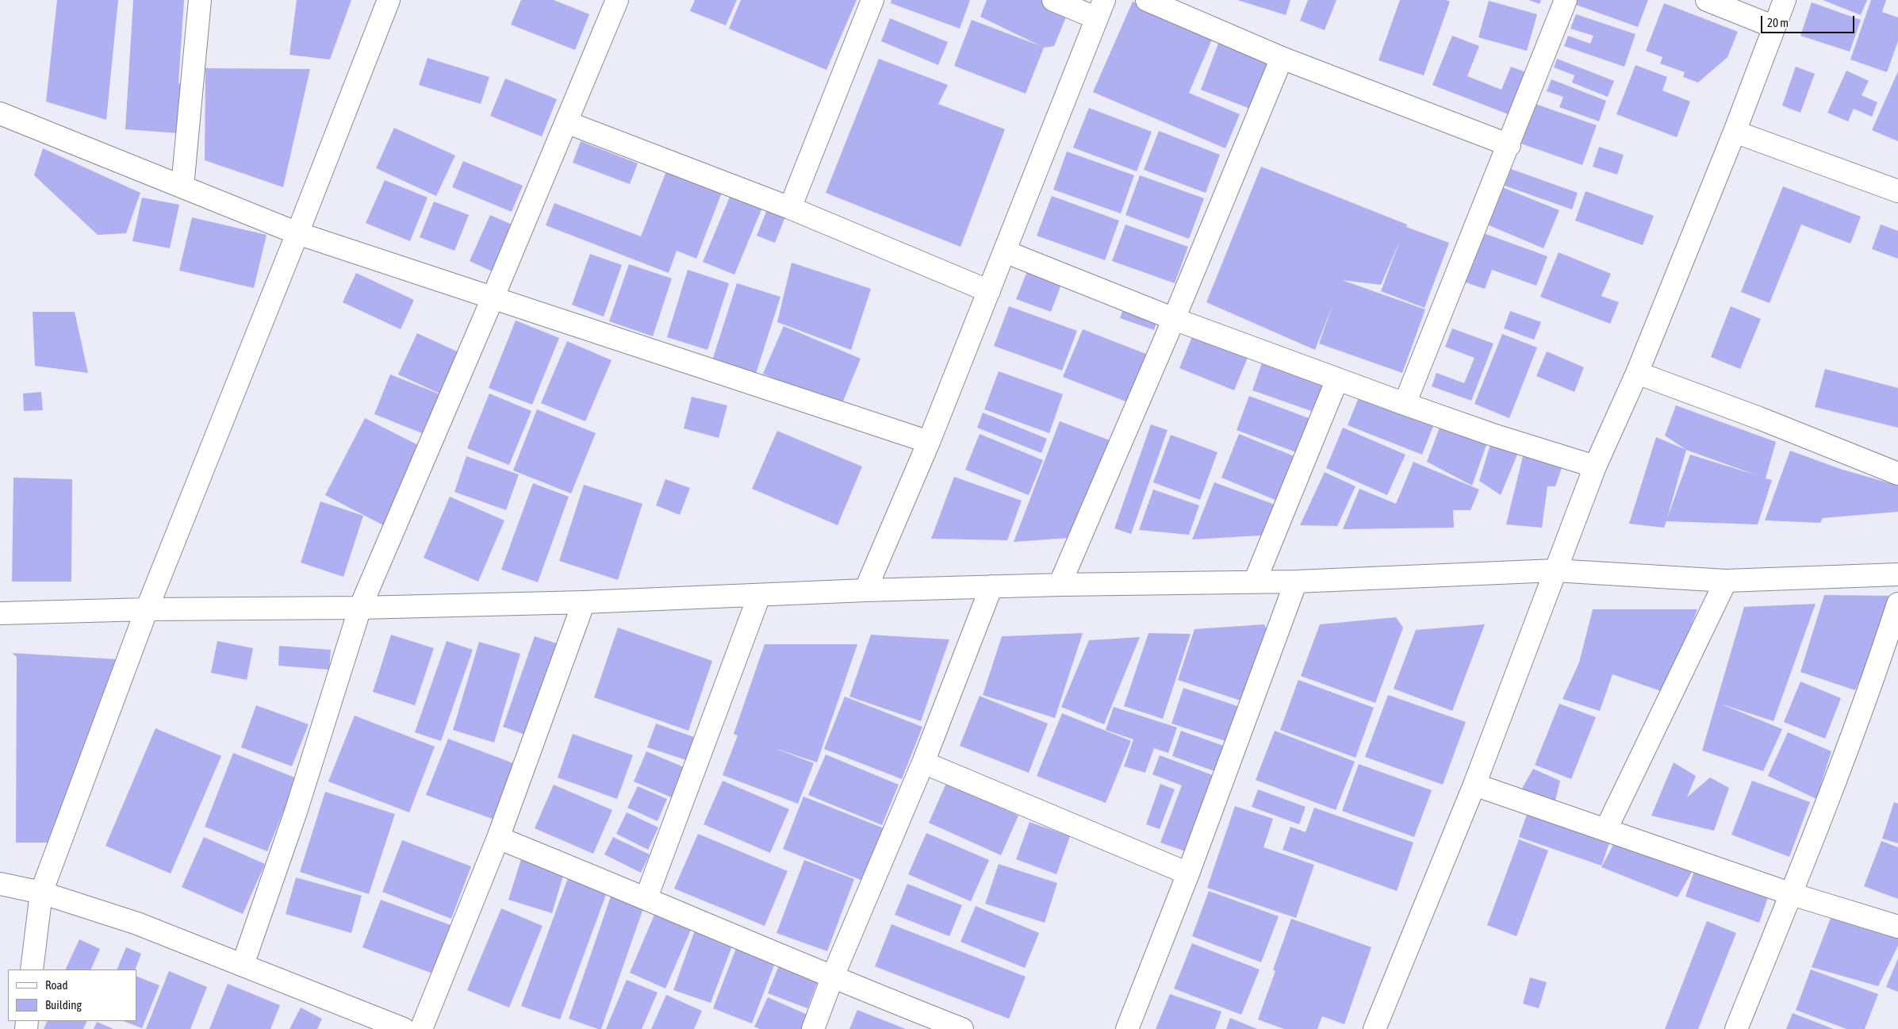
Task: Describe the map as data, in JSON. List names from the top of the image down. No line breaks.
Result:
{"legend":["Road","Building"],"scale_bar":"20 m"}
